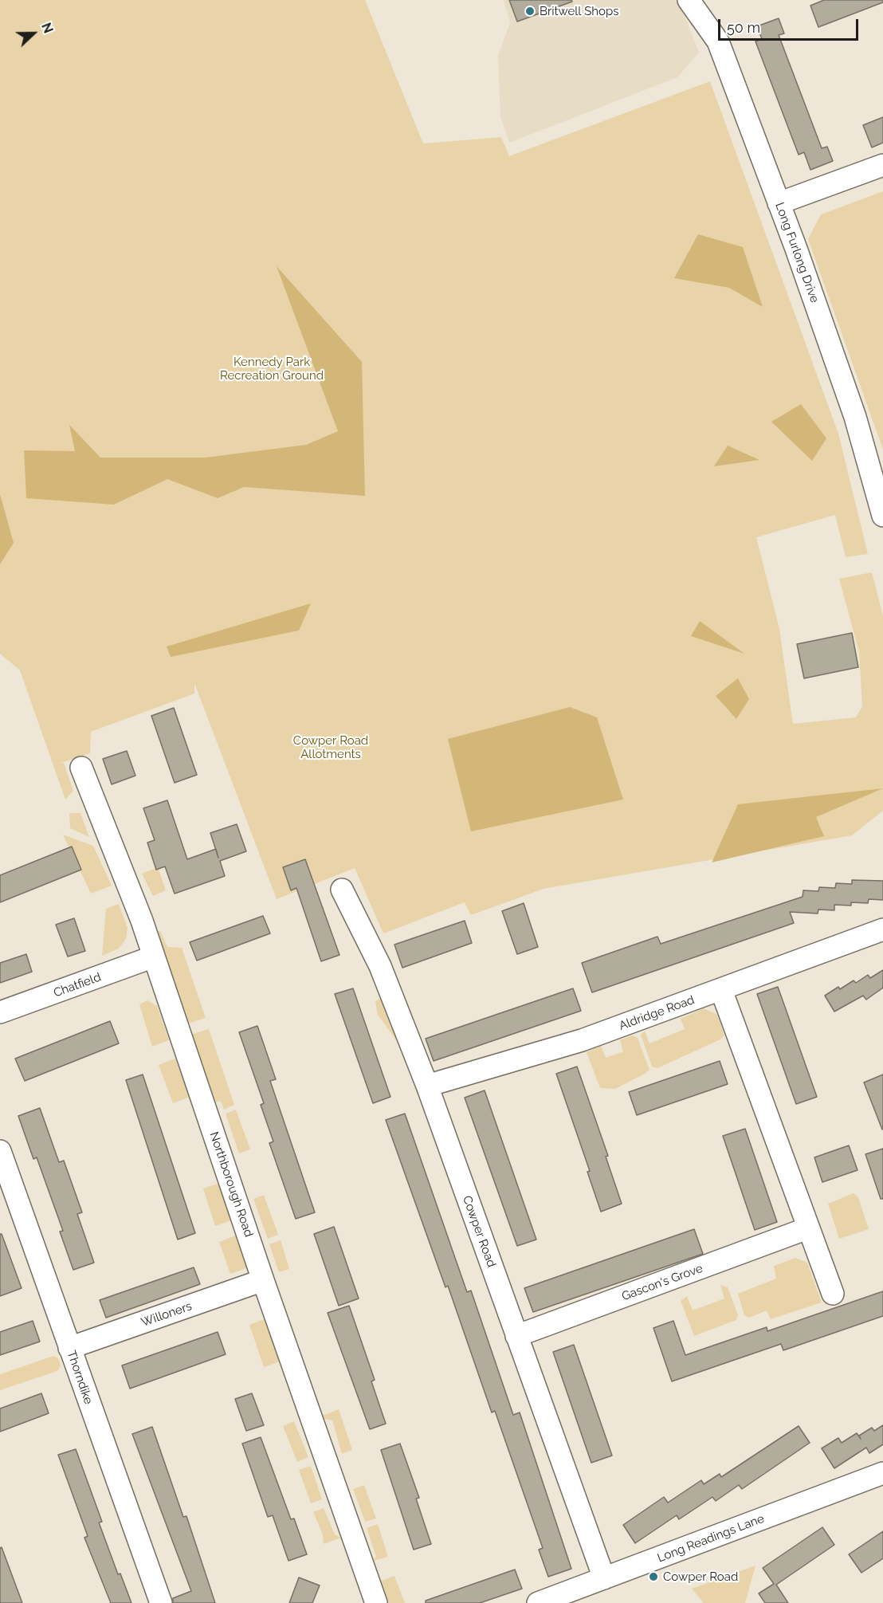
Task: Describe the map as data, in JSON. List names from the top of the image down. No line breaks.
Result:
{"streets":{"street":["Long Furlong Drive","Chatfield","Aldridge Road","Northborough Road","Cowper Road","Gascon's Grove","Willoners","Thorndike","Long Readings Lane"]},"crossings":[["Chatfield","Northborough Road"],["Aldridge Road","Cowper Road"],["Northborough Road","Willoners"],["Cowper Road","Gascon's Grove"],["Cowper Road","Long Readings Lane"],["Willoners","Thorndike"]],"parks":["Kennedy Park Recreation Ground","Cowper Road Allotments"],"places":["Britwell Shops","Cowper Road"],"scale_bar":"50 m","north":"right"}
